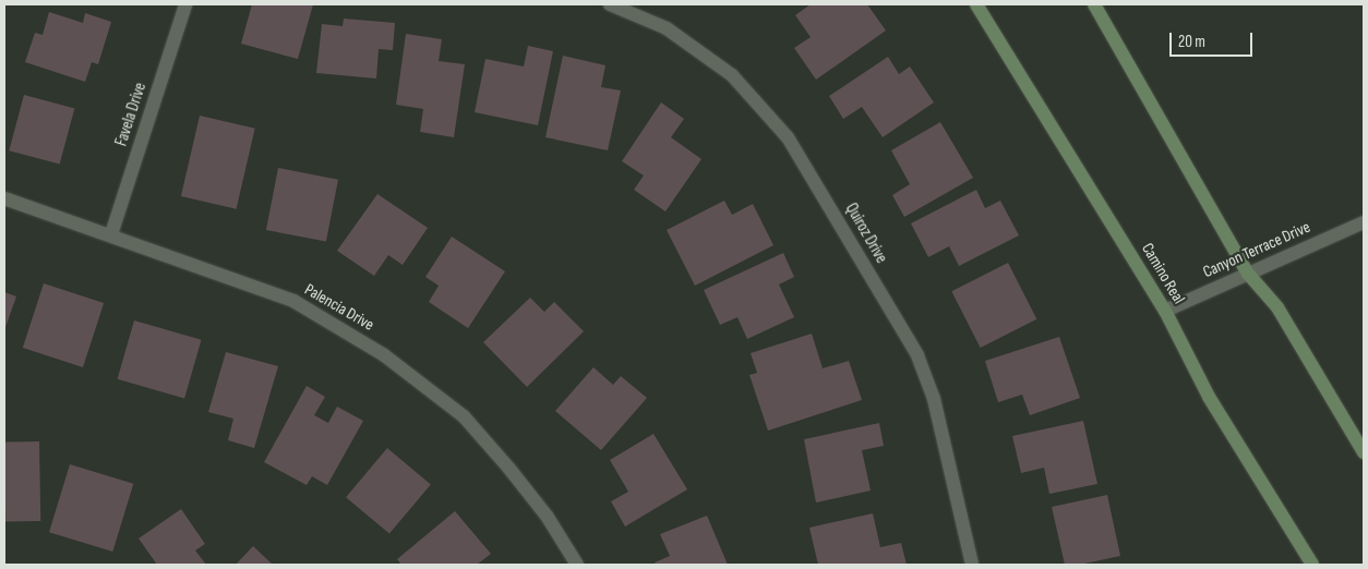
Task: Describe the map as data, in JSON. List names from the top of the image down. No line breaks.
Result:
{"streets":{"main road":["Camino Real"],"street":["Favela Drive","Quiroz Drive","Canyon Terrace Drive","Palencia Drive"]},"crossings":[["Favela Drive","Palencia Drive"],["Canyon Terrace Drive","Camino Real"]],"scale_bar":"20 m"}
